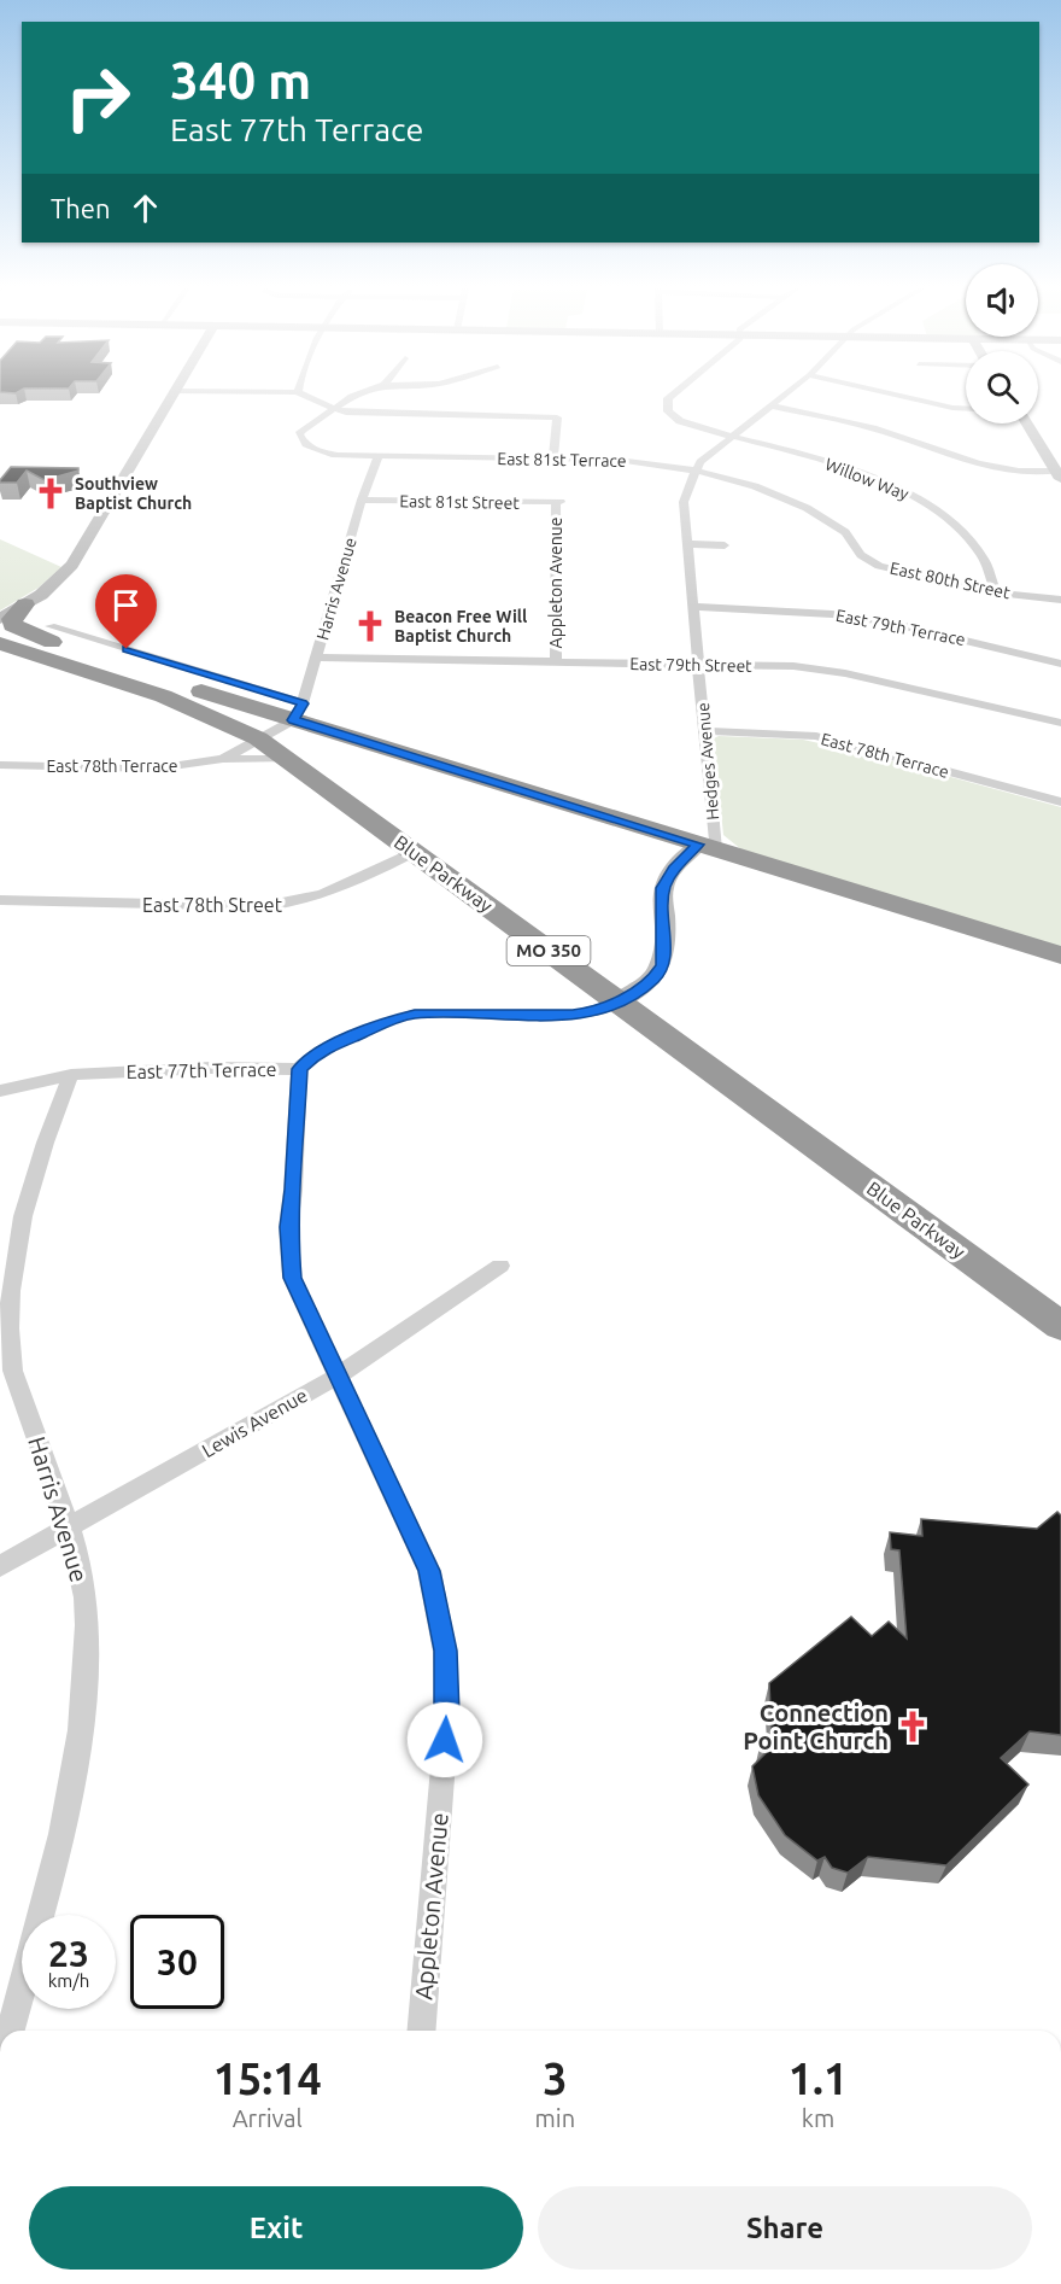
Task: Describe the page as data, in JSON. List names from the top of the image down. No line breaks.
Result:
{"streets":{"highway":["Blue Parkway","MO 350"],"street":["East 81st Terrace","Willow Way","East 81st Street","East 80th Street","Appleton Avenue","Harris Avenue","East 79th Terrace","East 79th Street","East 78th Terrace","Hedges Avenue","East 78th Street","East 77th Terrace","Lewis Avenue"]},"crossings":[["East 81st Terrace","East 80th Street"],["East 81st Terrace","Harris Avenue"],["East 81st Terrace","Hedges Avenue"],["Willow Way","East 80th Street"],["Willow Way","Hedges Avenue"],["East 81st Street","Appleton Avenue"],["East 81st Street","Harris Avenue"],["East 80th Street","Hedges Avenue"],["Appleton Avenue","East 79th Street"],["Appleton Avenue","East 77th Terrace"],["Appleton Avenue","Lewis Avenue"],["Harris Avenue","East 79th Street"],["Harris Avenue","East 78th Terrace"],["Harris Avenue","East 77th Terrace"],["Harris Avenue","Lewis Avenue"],["East 79th Terrace","Hedges Avenue"],["East 79th Street","Hedges Avenue"],["East 78th Terrace","Hedges Avenue"],["East 78th Terrace","Blue Parkway"],["Blue Parkway","East 78th Street"],["Blue Parkway","East 77th Terrace"]],"places":{"church":["Southview Baptist Church","Beacon Free Will Baptist Church","Connection Point Church"]},"page":{"turn":["340 m","East 77th Terrace"],"then":"Then","speed":"23 km/h","limit":"30","eta":["15:14","Arrival","3","min","1.1","km"],"buttons":["Exit","Share"]}}
